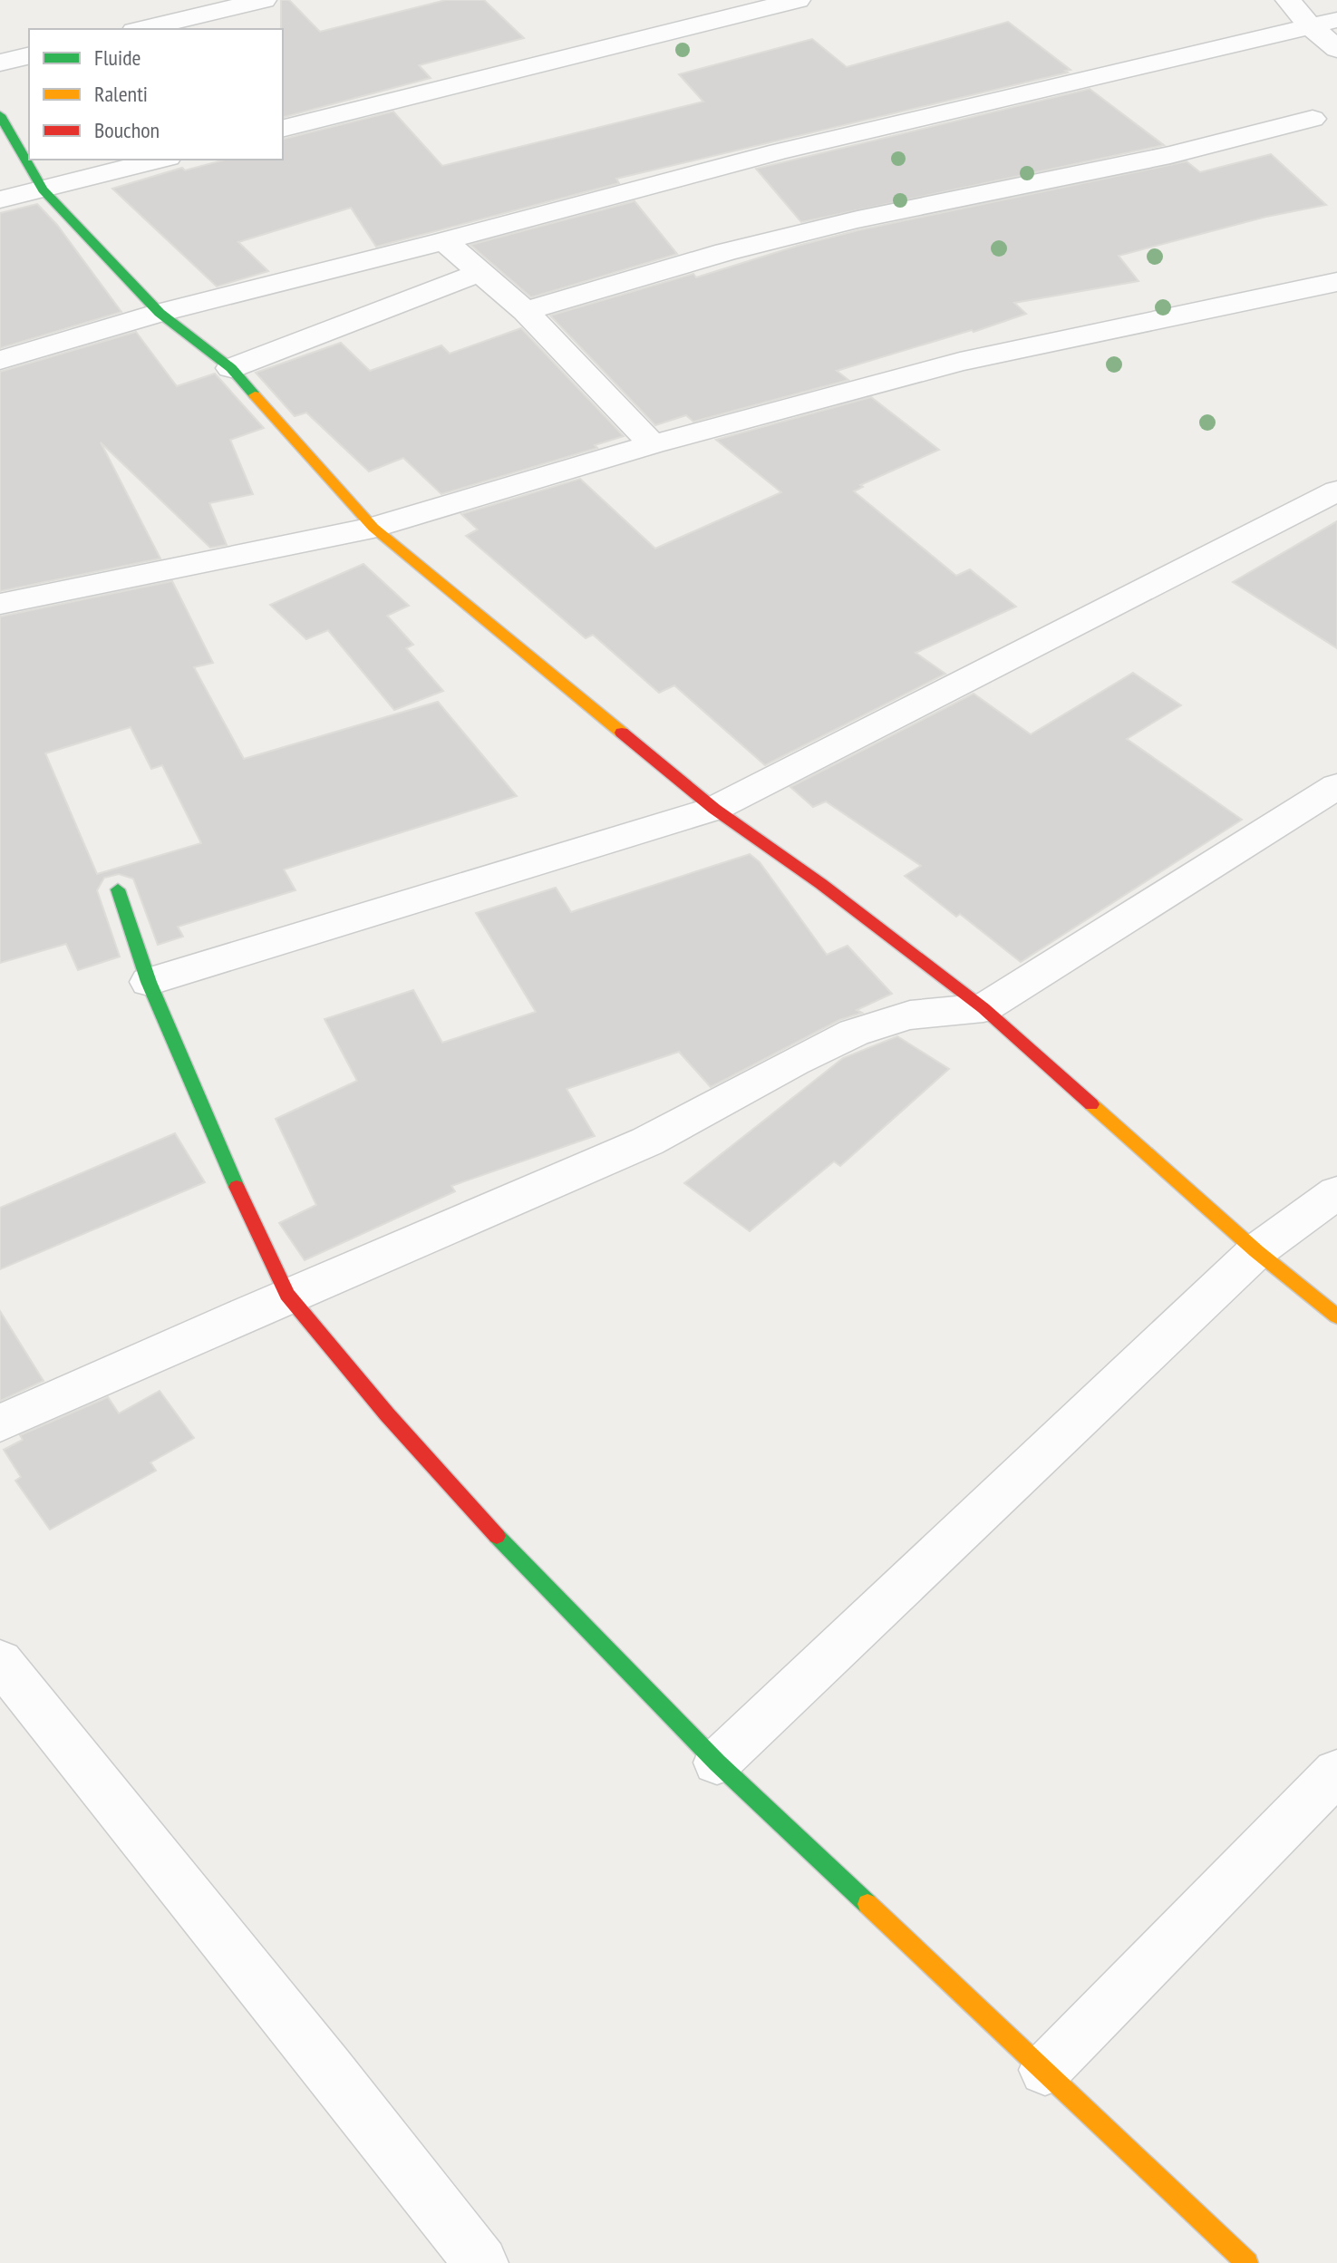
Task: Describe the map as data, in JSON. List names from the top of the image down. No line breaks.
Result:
{"legend":["Fluide","Ralenti","Bouchon"]}
